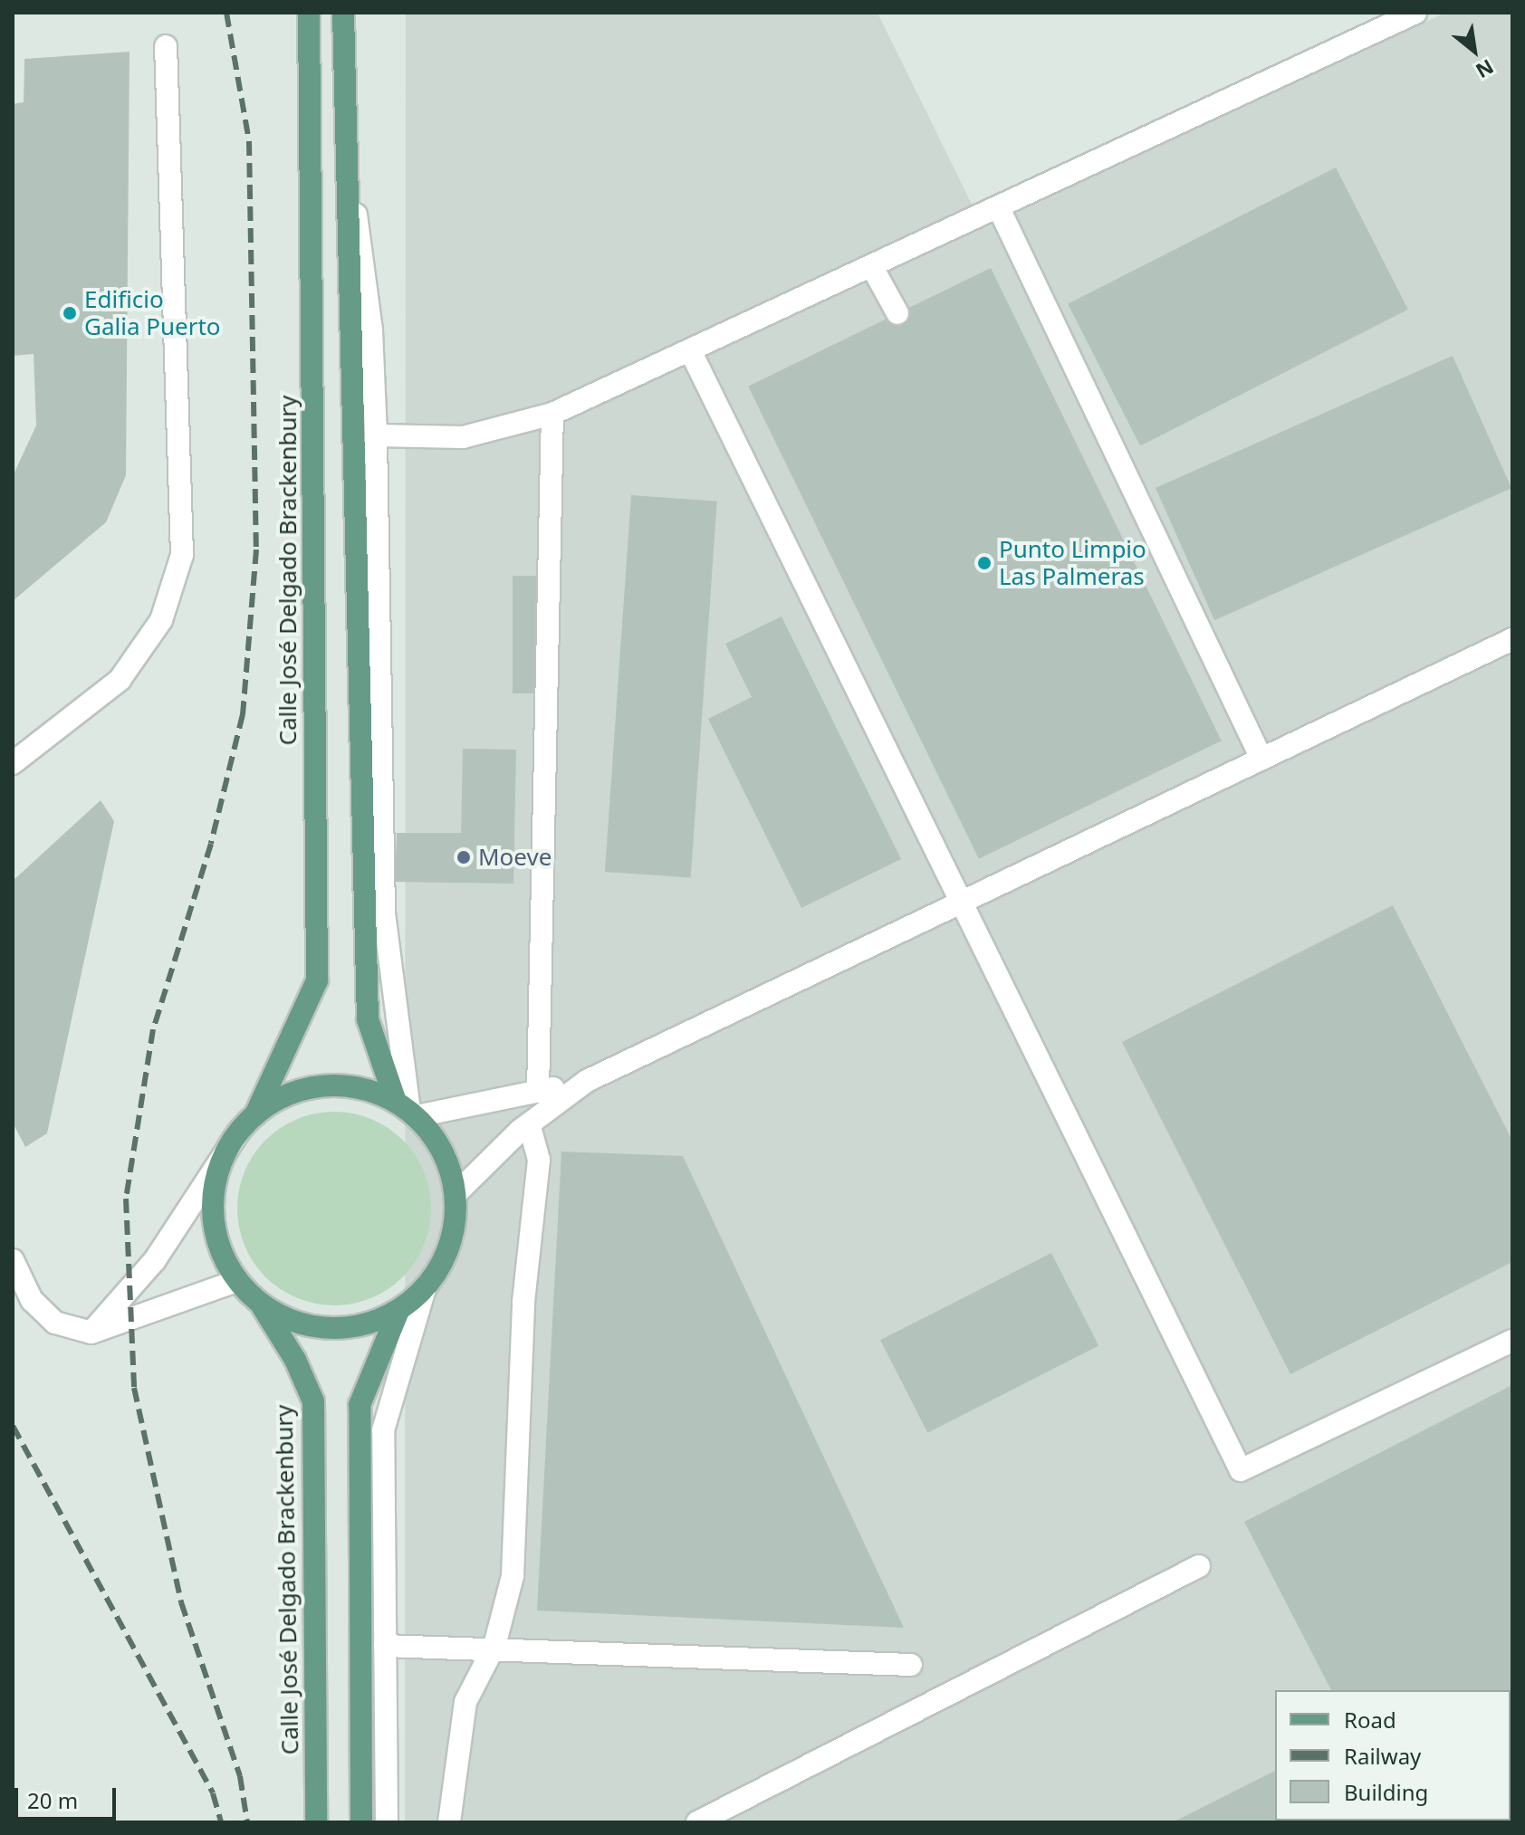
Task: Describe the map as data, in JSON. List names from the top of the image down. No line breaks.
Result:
{"streets":{"main road":["Calle José Delgado Brackenbury"]},"places":["Edificio Galia Puerto","Punto Limpio Las Palmeras","Moeve"],"legend":["Road","Railway","Building"],"scale_bar":"20 m","north":"bottom right"}
